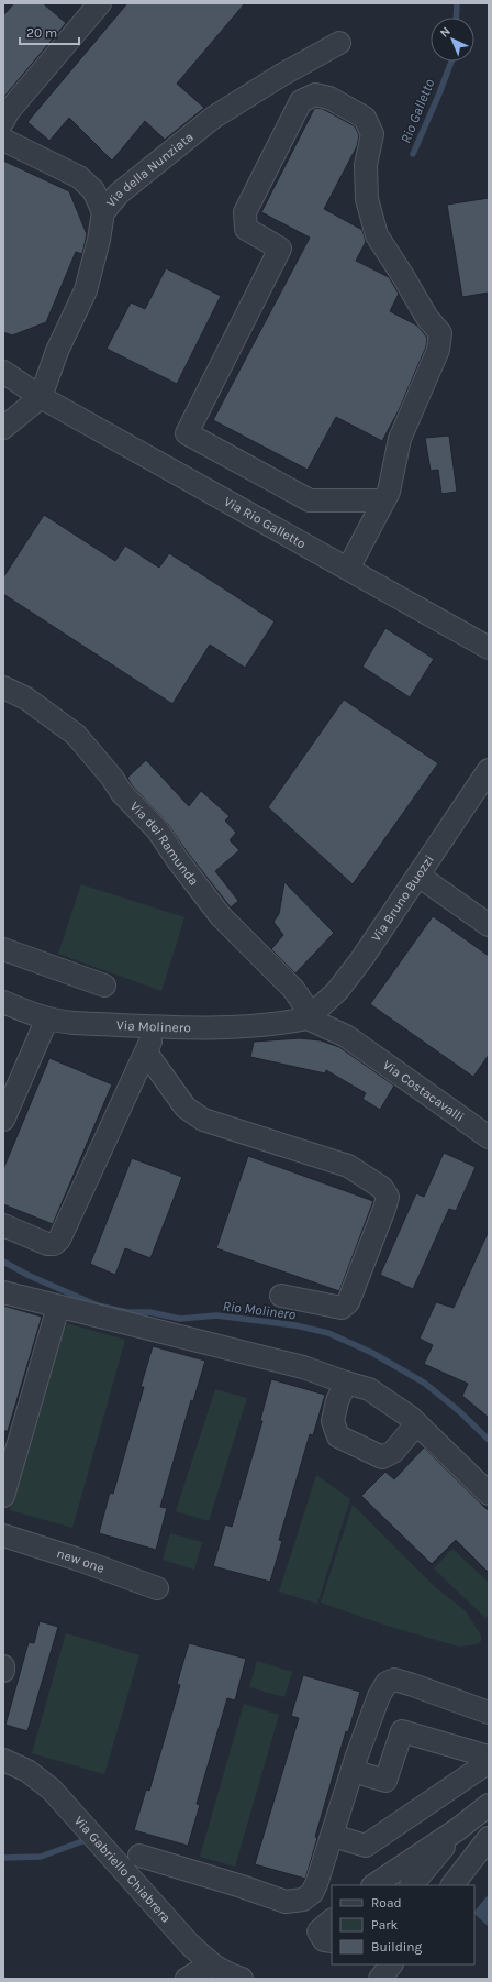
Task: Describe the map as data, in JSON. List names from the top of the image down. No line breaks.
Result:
{"streets":{"street":["Via della Nunziata","Via Rio Galletto","Via dei Ramunda","Via Bruno Buozzi","Via Molinero","Via Costacavalli","new one","Via Gabriello Chiabrera"]},"crossings":[["Via della Nunziata","Via Rio Galletto"],["Via dei Ramunda","Via Bruno Buozzi"],["Via dei Ramunda","Via Molinero"],["Via dei Ramunda","Via Costacavalli"],["Via Bruno Buozzi","Via Molinero"],["Via Bruno Buozzi","Via Costacavalli"],["Via Molinero","Via Costacavalli"]],"water":["Rio Galletto","Rio Molinero"],"legend":["Road","Park","Building"],"scale_bar":"20 m","north":"top left"}
